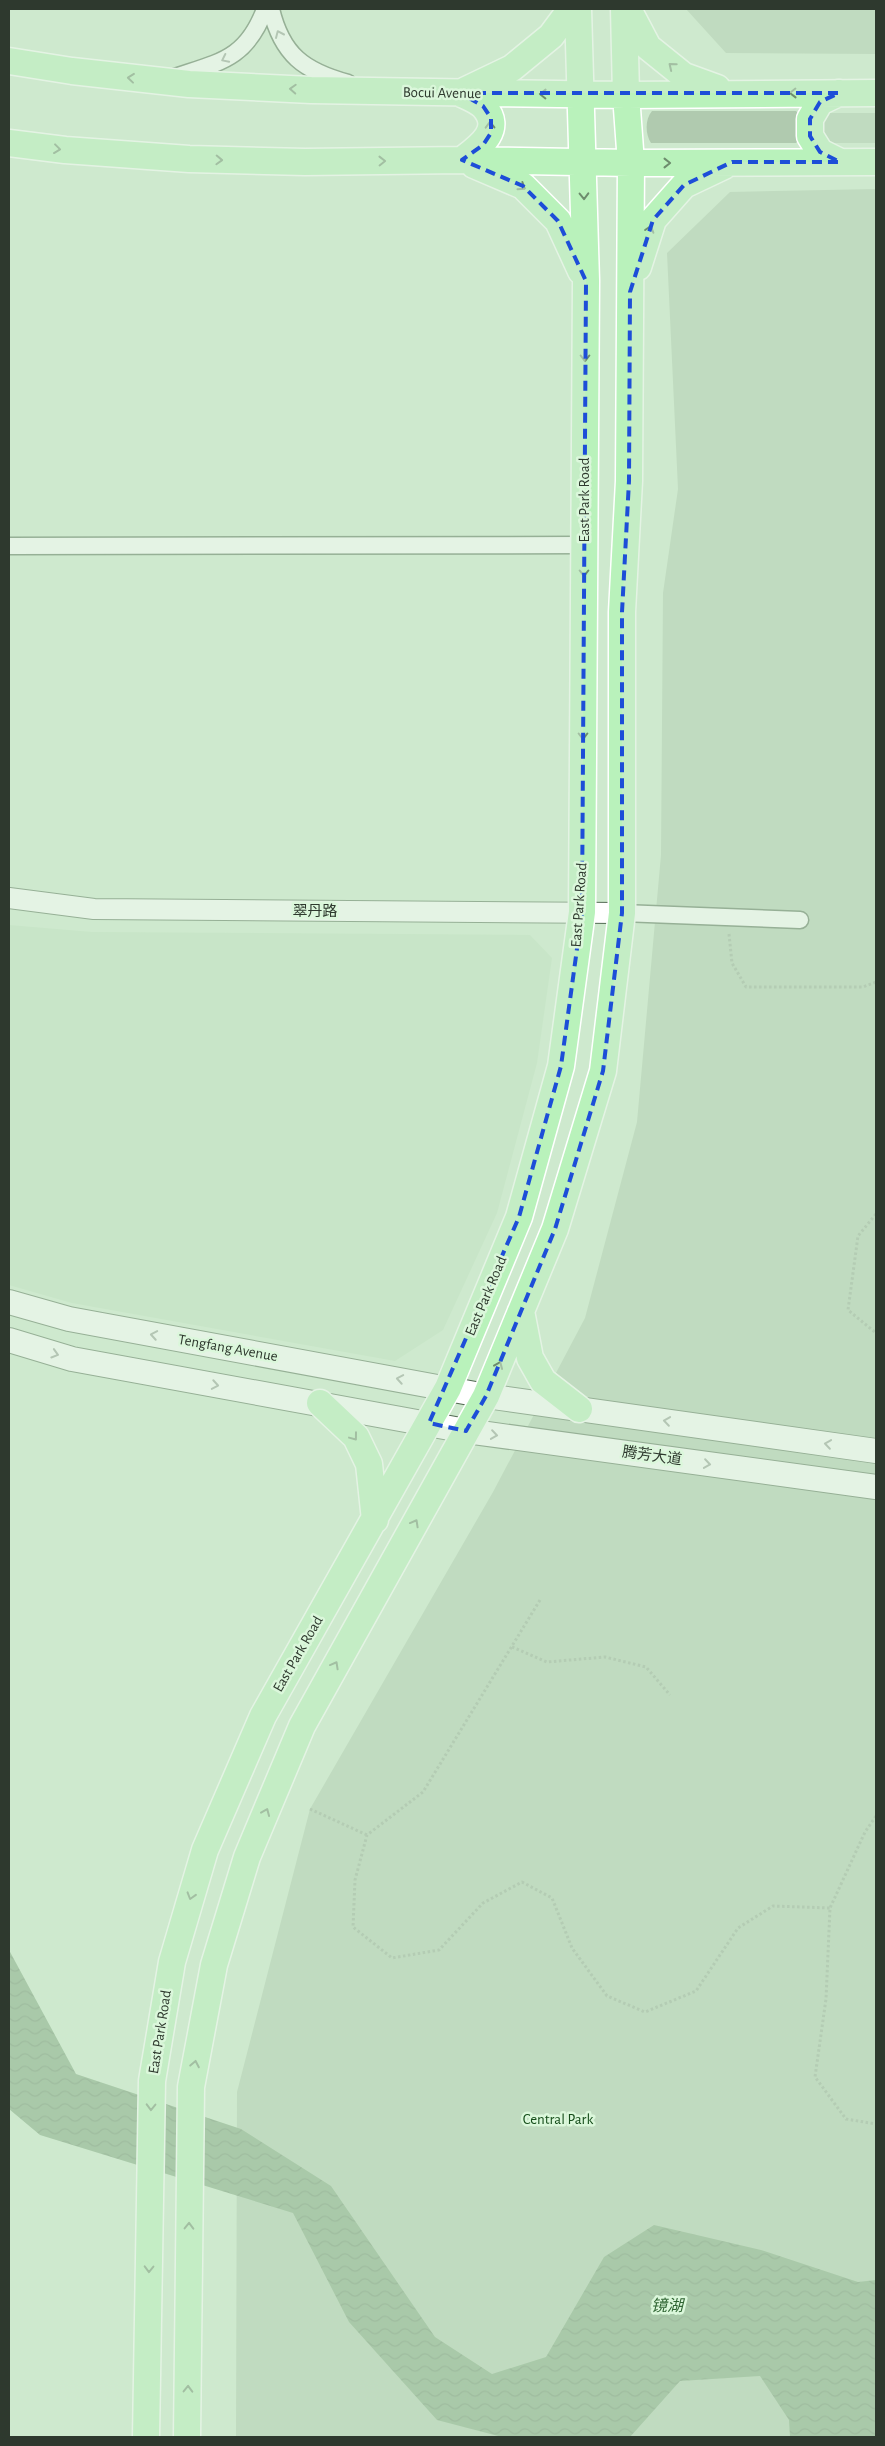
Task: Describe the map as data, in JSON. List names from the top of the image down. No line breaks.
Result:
{"streets":{"main road":["Bocui Avenue","East Park Road","Tengfang Avenue","腾芳大道"],"street":["翠丹路"]},"crossings":[["Bocui Avenue","East Park Road"],["East Park Road","翠丹路"],["East Park Road","Tengfang Avenue"],["East Park Road","腾芳大道"]],"water":["镜湖"],"parks":["Central Park"]}
